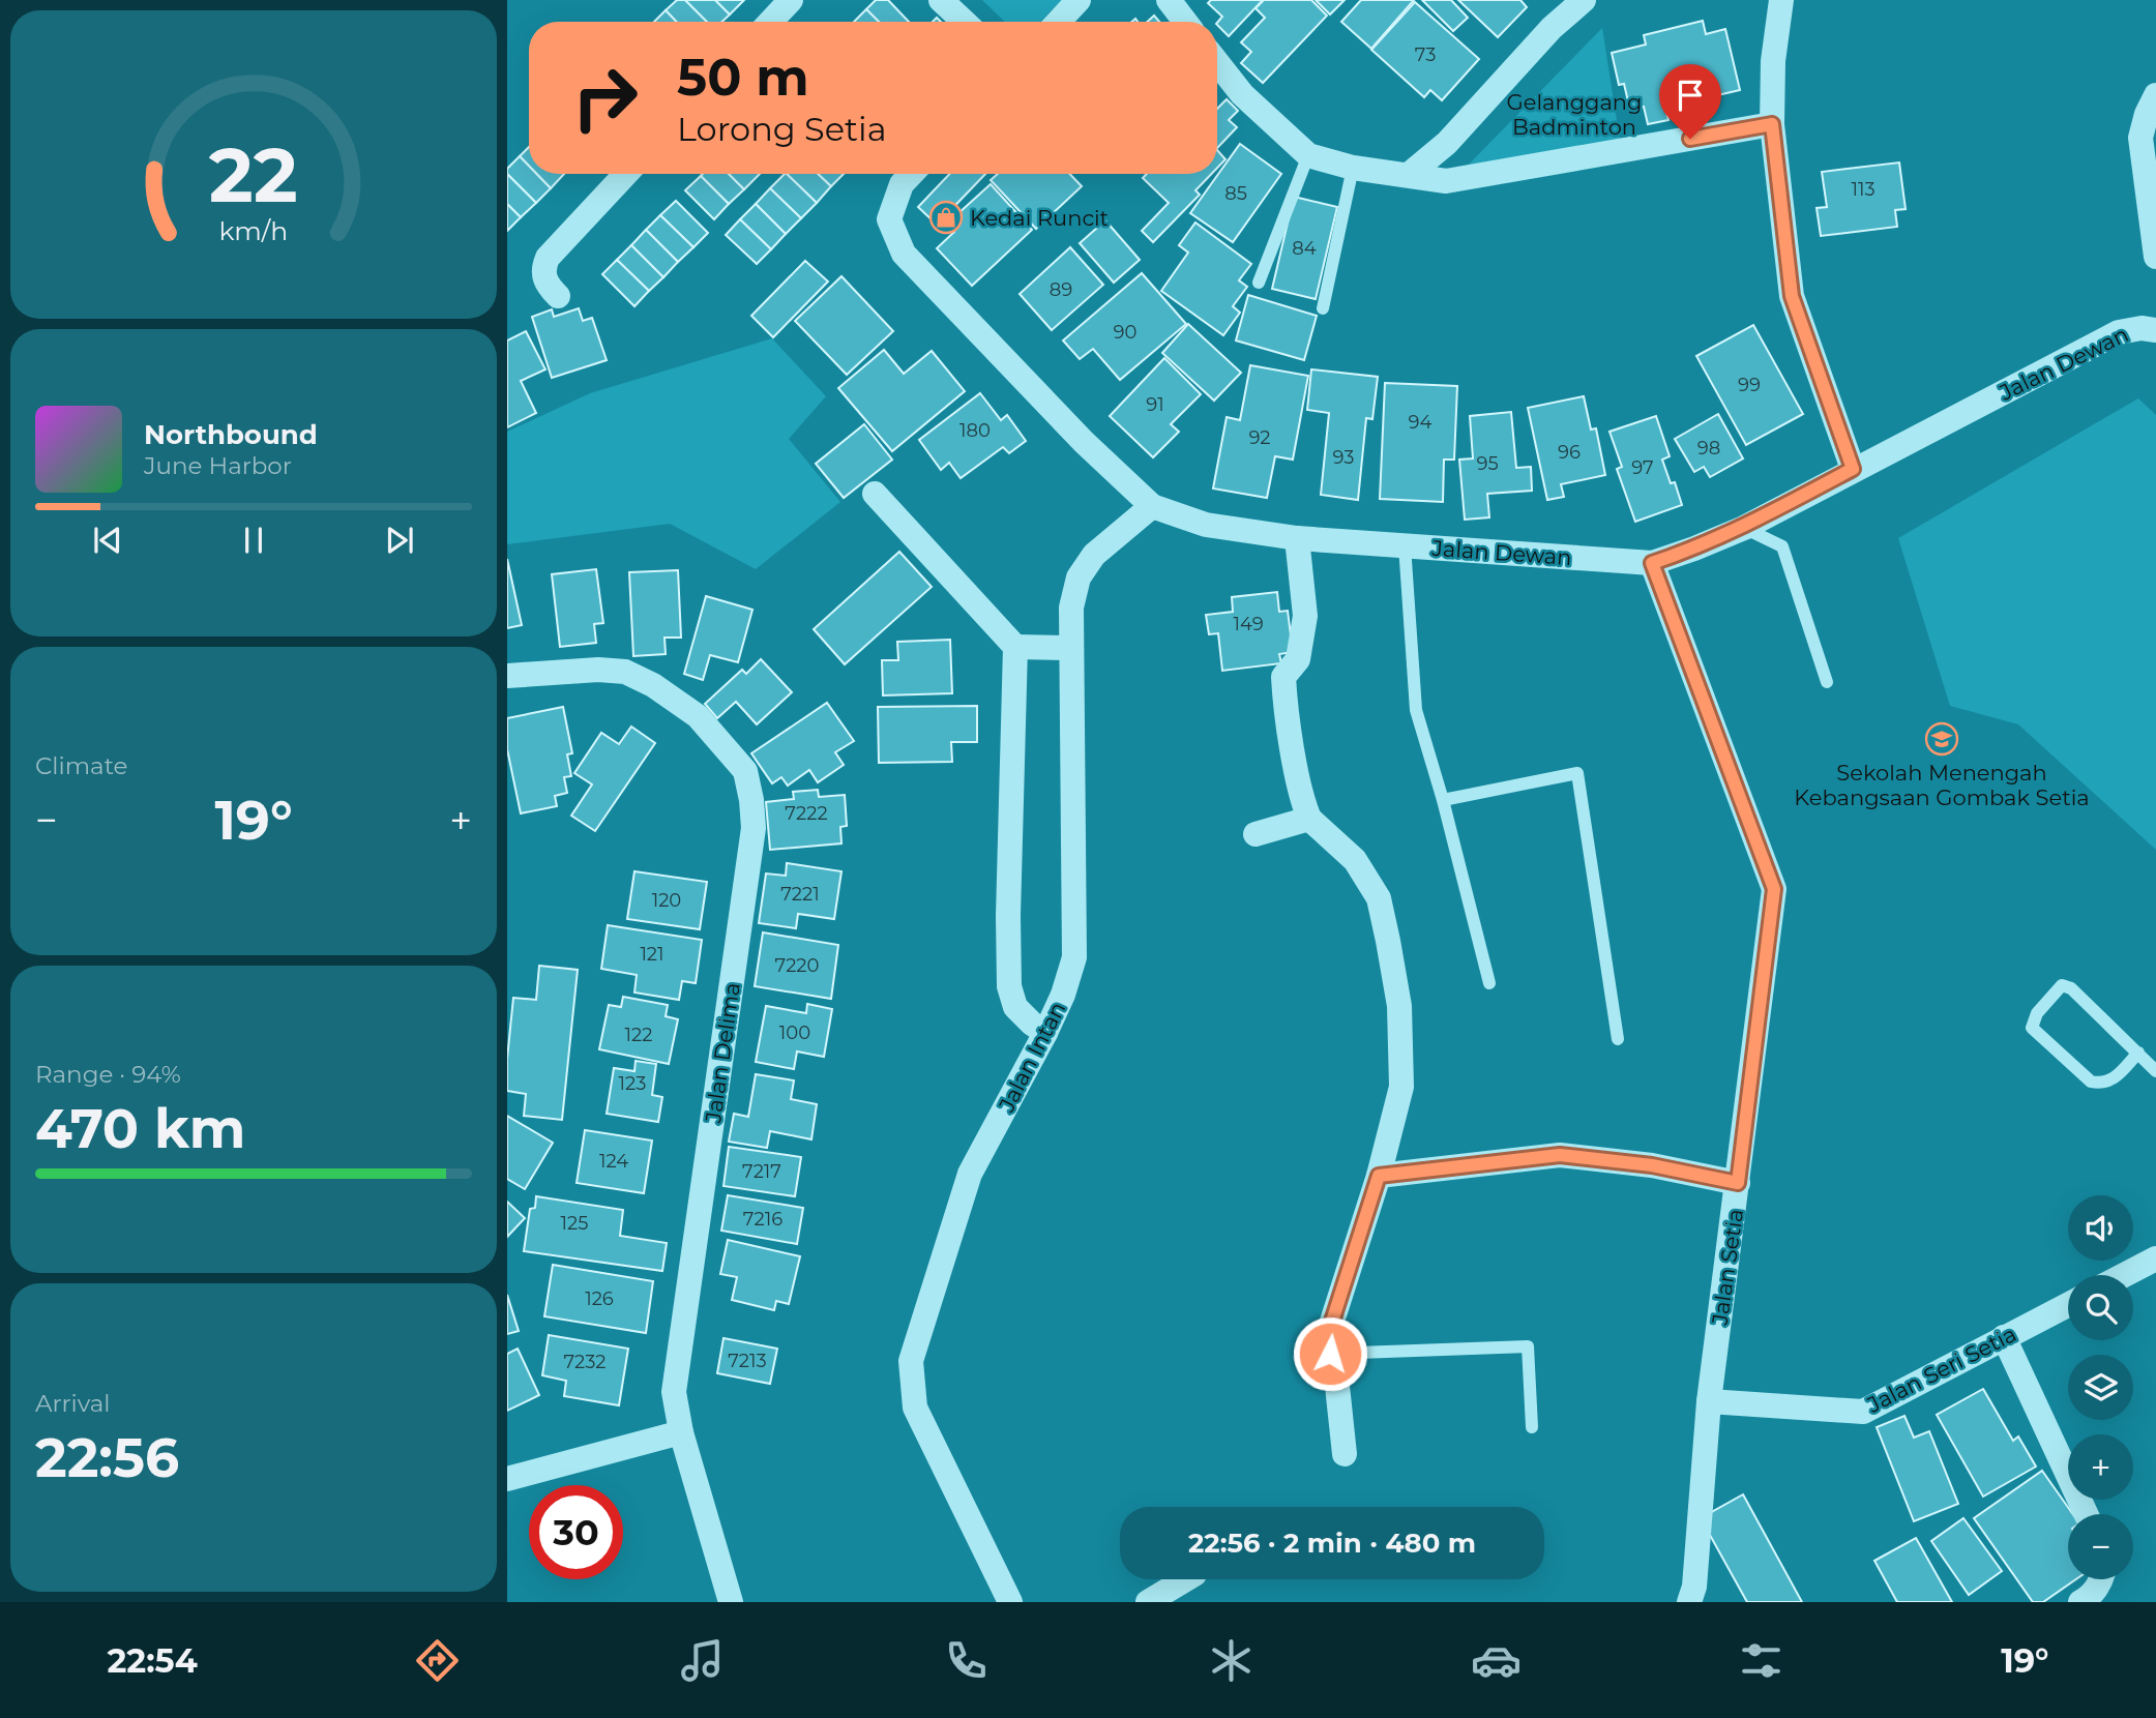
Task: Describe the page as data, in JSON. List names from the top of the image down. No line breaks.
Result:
{"streets":{"street":["Jalan Dewan","Jalan Delima","Jalan Intan","Jalan Setia","Jalan Seri Setia"]},"crossings":[["Jalan Dewan","Jalan Intan"],["Jalan Dewan","Jalan Setia"],["Jalan Setia","Jalan Seri Setia"]],"parks":["Gelanggang Badminton"],"places":{"shop":["Kedai Runcit"],"school or university":["Sekolah Menengah Kebangsaan Gombak Setia"]},"house_numbers":["73","113","85","84","89","90","99","91","94","180","92","98","96","93","95","97","149","7222","7221","120","121","7220","100","122","123","124","7217","7216","125","126","7213","7232"],"page":{"turn":["50 m","Lorong Setia"],"song":["Northbound","June Harbor"],"tile":["Climate",["Range · 94%","470 km"],["Arrival","22:56"]],"heat":["−","19°","+"],"map_buttons":["+","−"],"limit":"30","trip":"22:56 · 2 min · 480 m","tabs":["22:54","19°"],"gauge":["22","km/h"]}}
